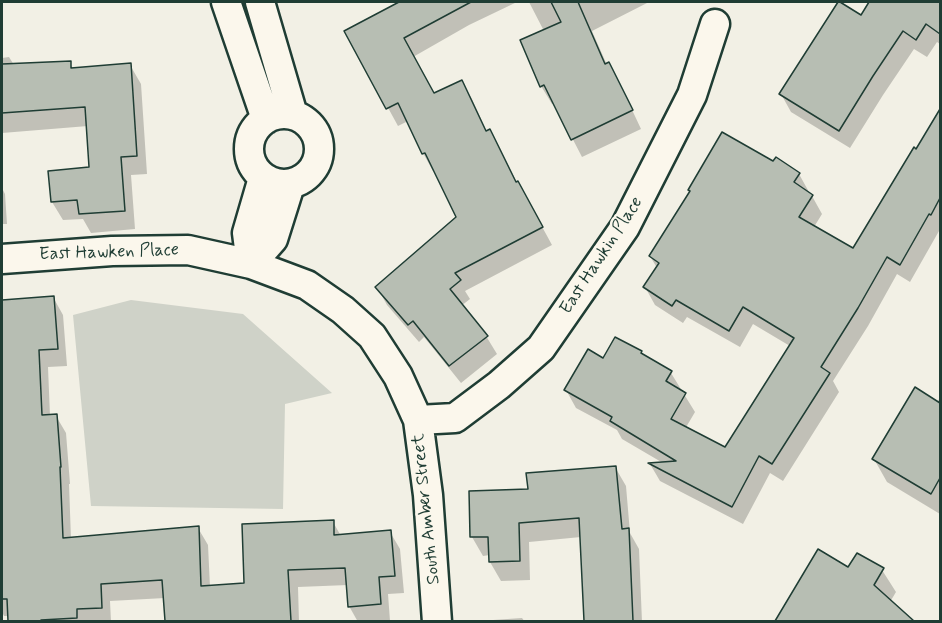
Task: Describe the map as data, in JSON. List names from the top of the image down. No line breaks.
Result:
{"streets":{"street":["East Hawken Place","East Hawkin Place","South Amber Street"]},"crossings":[["East Hawken Place","South Amber Street"],["East Hawkin Place","South Amber Street"]]}
